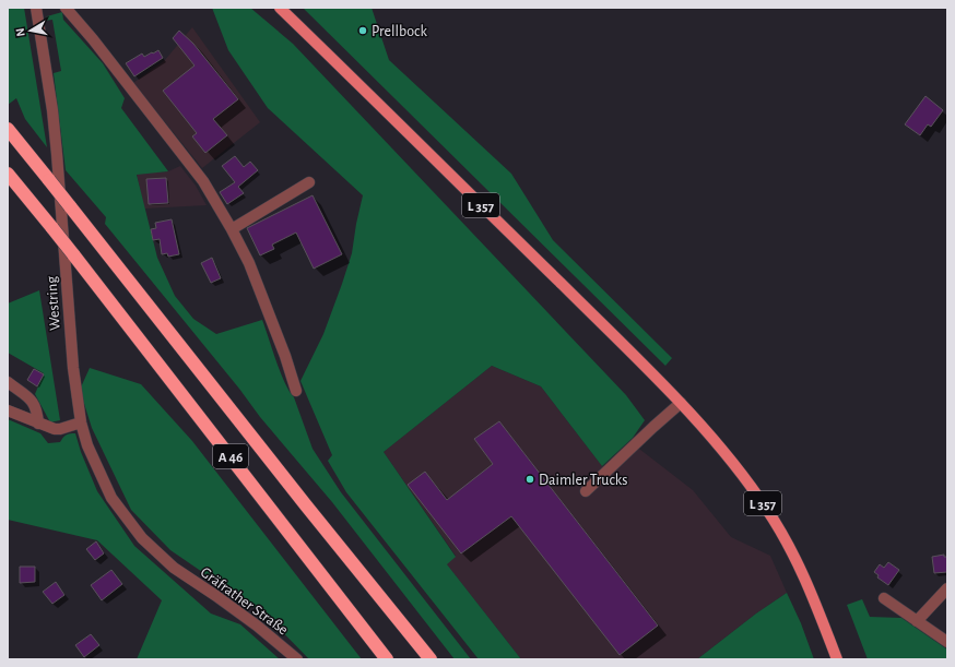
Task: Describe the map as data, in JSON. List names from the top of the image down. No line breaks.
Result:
{"streets":{"highway":["A 46"],"main road":["L 357"],"street":["Westring","Gräfrather Straße"]},"crossings":[["Westring","Gräfrather Straße"]],"places":["Prellbock","Daimler Trucks"],"north":"left"}
